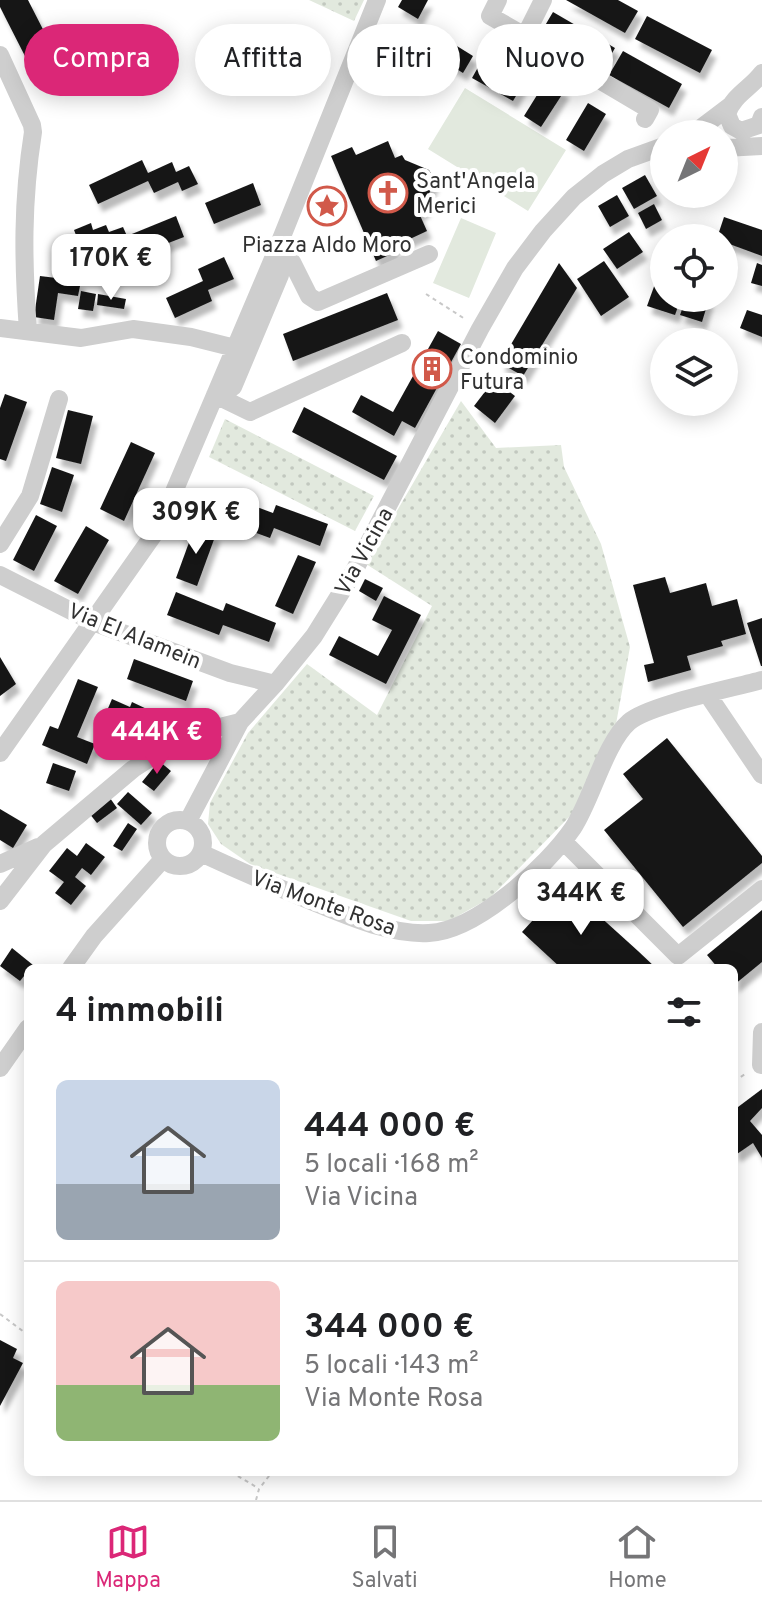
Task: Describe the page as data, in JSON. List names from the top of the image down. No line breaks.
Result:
{"streets":{"street":["Via Vicina","Via El Alamein","Via Monte Rosa"]},"crossings":[["Via Vicina","Via El Alamein"],["Via Vicina","Via Monte Rosa"]],"places":{"church":["Sant'Angela Merici"],"place":["Piazza Aldo Moro"],"building":["Condominio Futura"]},"north":"top right","page":{"chip":["Compra","Affitta","Filtri","Nuovo"],"price":["170K €","309K €","444K €","344K €"],"heading":"4 immobili","list":[{"name":"444 000 €","note":"5 locali · 168 m² · Via Vicina"},{"name":"344 000 €","note":"5 locali · 143 m² · Via Monte Rosa"}],"tabs":["Mappa","Salvati","Home"]}}
